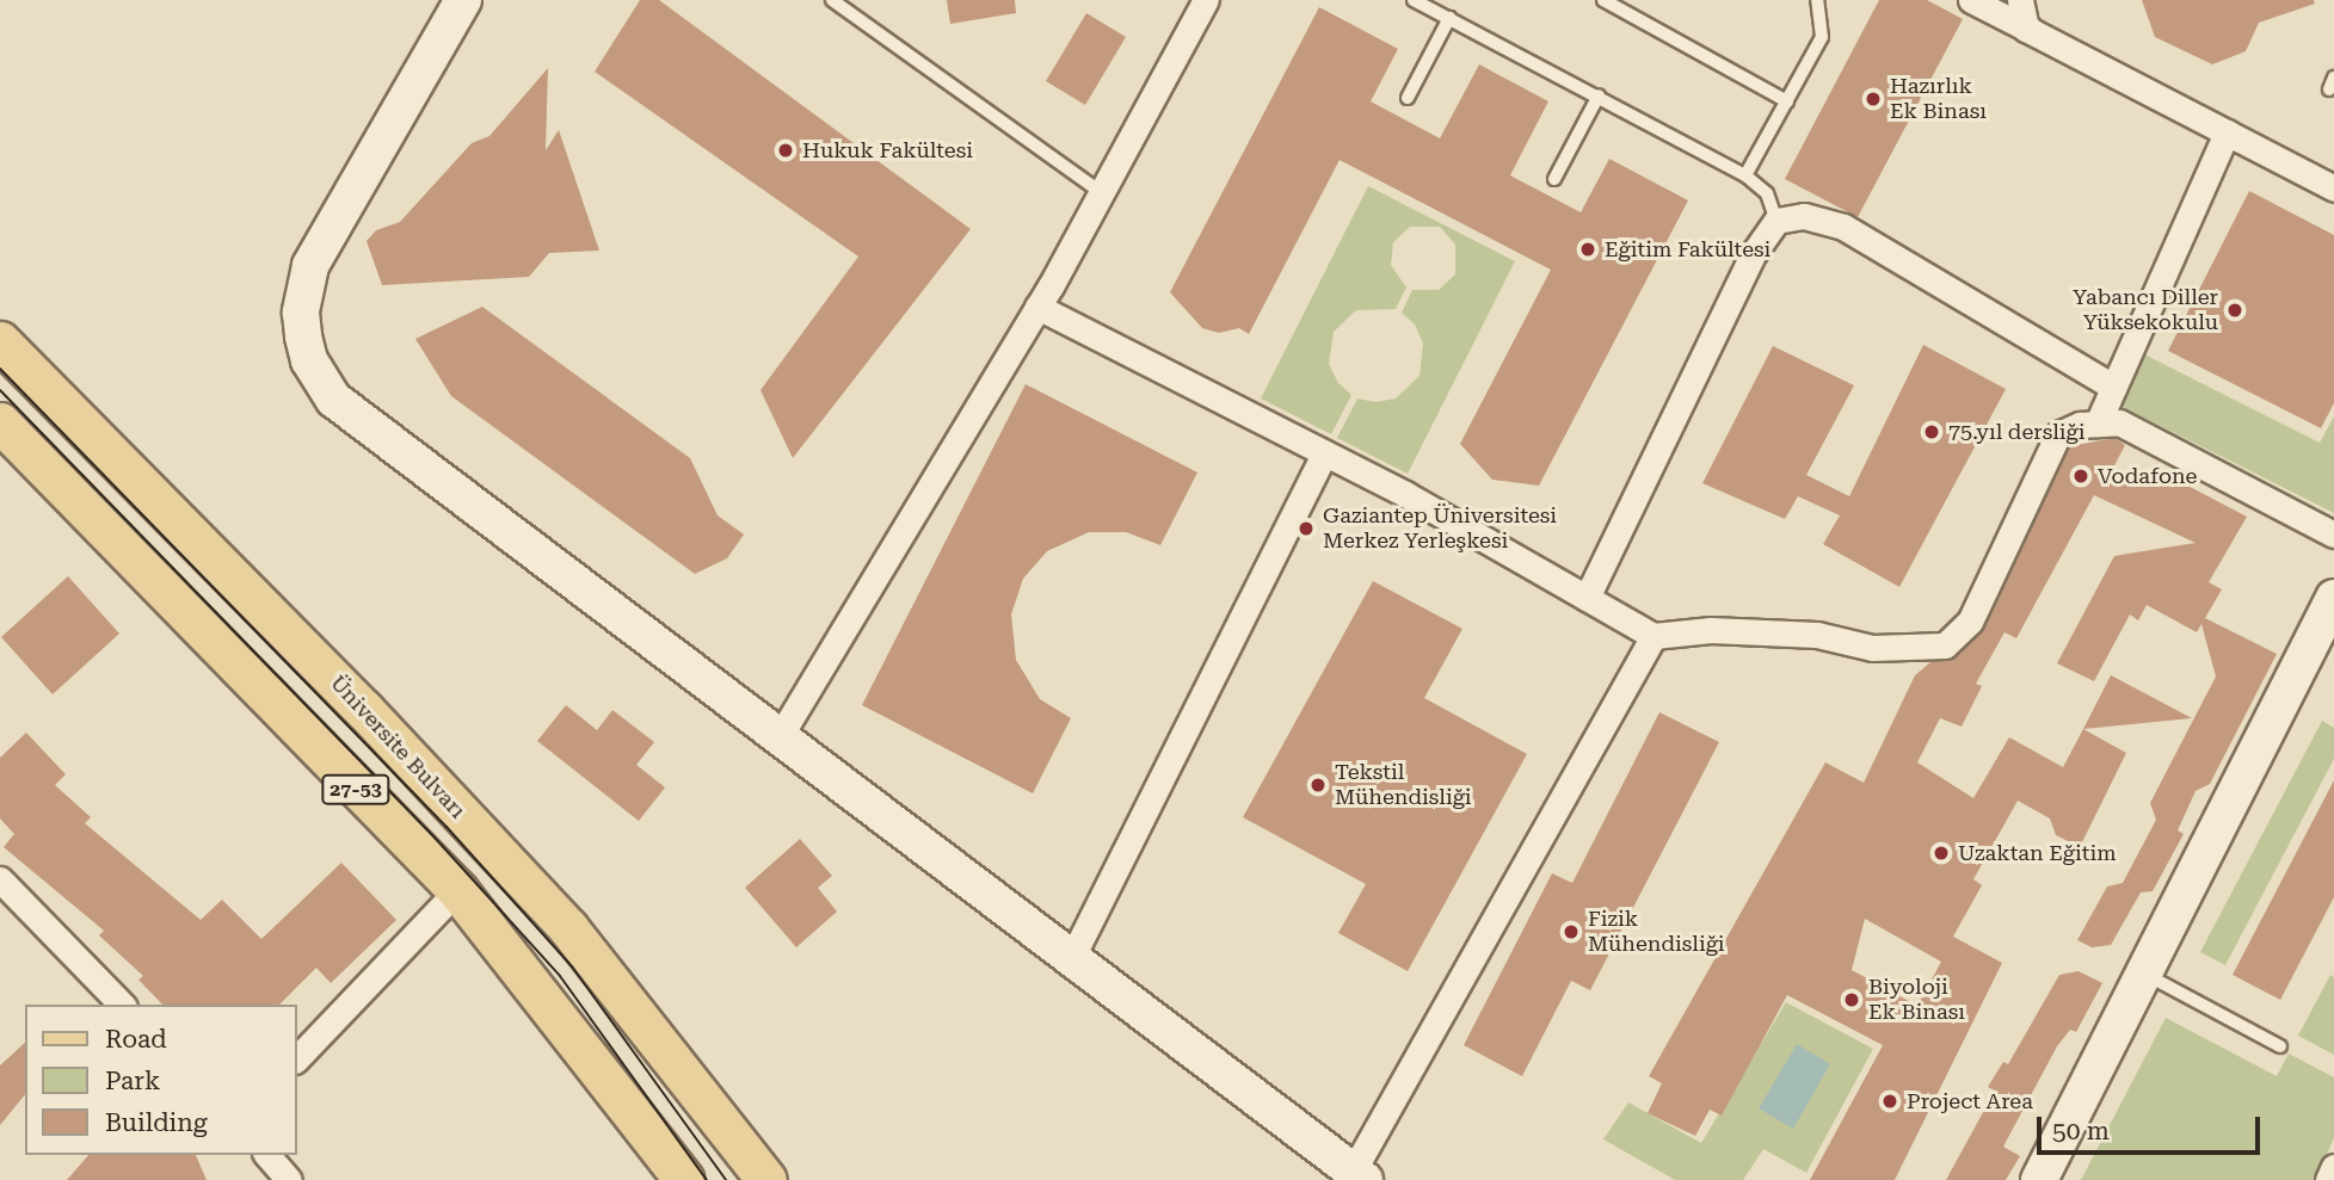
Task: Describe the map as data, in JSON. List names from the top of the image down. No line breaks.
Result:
{"streets":{"main road":["Üniversite Bulvarı","27-53"]},"places":["Hazırlık Ek Binası","Hukuk Fakültesi","Eğitim Fakültesi","Yabancı Diller Yüksekokulu","75.yıl dersliği","Vodafone","Gaziantep Üniversitesi Merkez Yerleşkesi","Tekstil Mühendisliği","Uzaktan Eğitim","Fizik Mühendisliği","Biyoloji Ek Binası","Project Area"],"legend":["Road","Park","Building"],"scale_bar":"50 m"}
